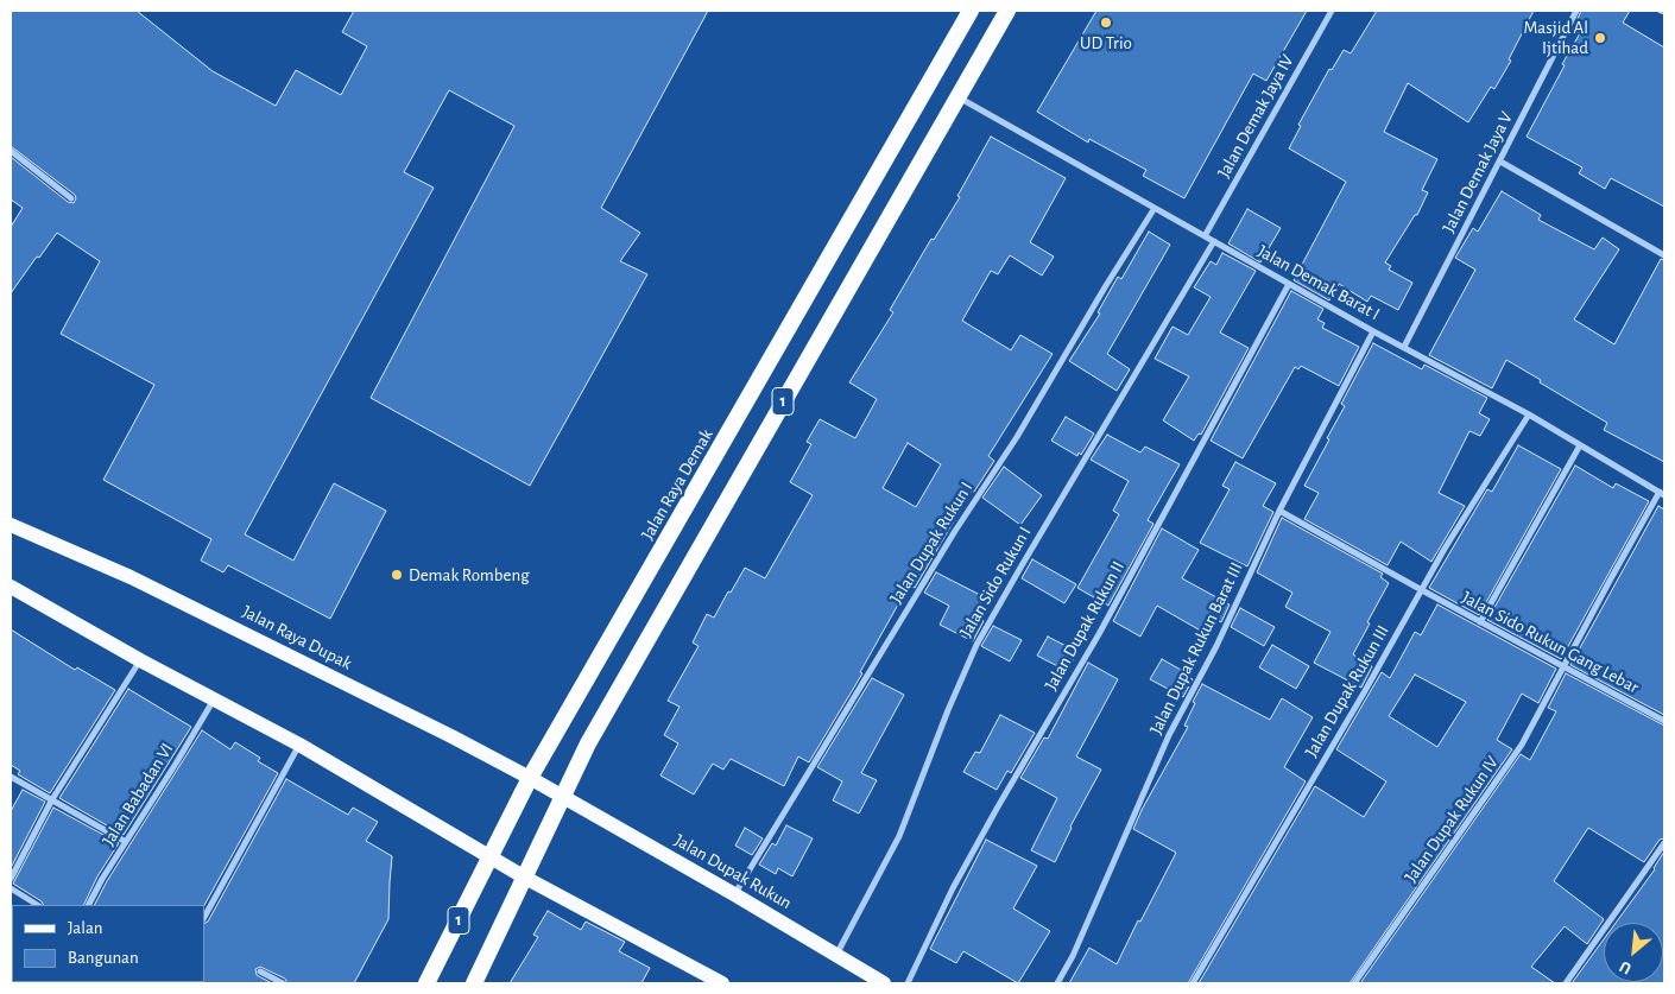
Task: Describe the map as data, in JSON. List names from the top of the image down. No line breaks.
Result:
{"streets":{"highway":["1","Jalan Raya Demak"],"main road":["Jalan Raya Dupak","Jalan Dupak Rukun"],"street":["Jalan Demak Jaya IV","Jalan Demak Jaya V","Jalan Demak Barat I","Jalan Dupak Rukun I","Jalan Sido Rukun I","Jalan Dupak Rukun II","Jalan Sido Rukun Gang Lebar","Jalan Dupak Rukun Barat III","Jalan Dupak Rukun III","Jalan Babadan VI","Jalan Dupak Rukun IV"]},"crossings":[["Jalan Demak Jaya IV","Jalan Demak Barat I"],["Jalan Demak Jaya V","Jalan Demak Barat I"],["Jalan Demak Barat I","1"],["Jalan Demak Barat I","Jalan Dupak Rukun I"],["Jalan Demak Barat I","Jalan Sido Rukun I"],["Jalan Demak Barat I","Jalan Dupak Rukun II"],["Jalan Demak Barat I","Jalan Dupak Rukun Barat III"],["Jalan Demak Barat I","Jalan Dupak Rukun III"],["Jalan Demak Barat I","Jalan Dupak Rukun IV"],["1","Jalan Raya Dupak"],["1","Jalan Dupak Rukun"],["Jalan Raya Demak","Jalan Raya Dupak"],["Jalan Dupak Rukun I","Jalan Dupak Rukun"],["Jalan Sido Rukun I","Jalan Dupak Rukun"],["Jalan Raya Dupak","Jalan Dupak Rukun"],["Jalan Sido Rukun Gang Lebar","Jalan Dupak Rukun Barat III"],["Jalan Sido Rukun Gang Lebar","Jalan Dupak Rukun III"],["Jalan Sido Rukun Gang Lebar","Jalan Dupak Rukun IV"]],"places":["UD Trio","Masjid Al Ijtihad","Demak Rombeng"],"legend":["Jalan","Bangunan"],"north":"bottom left"}
